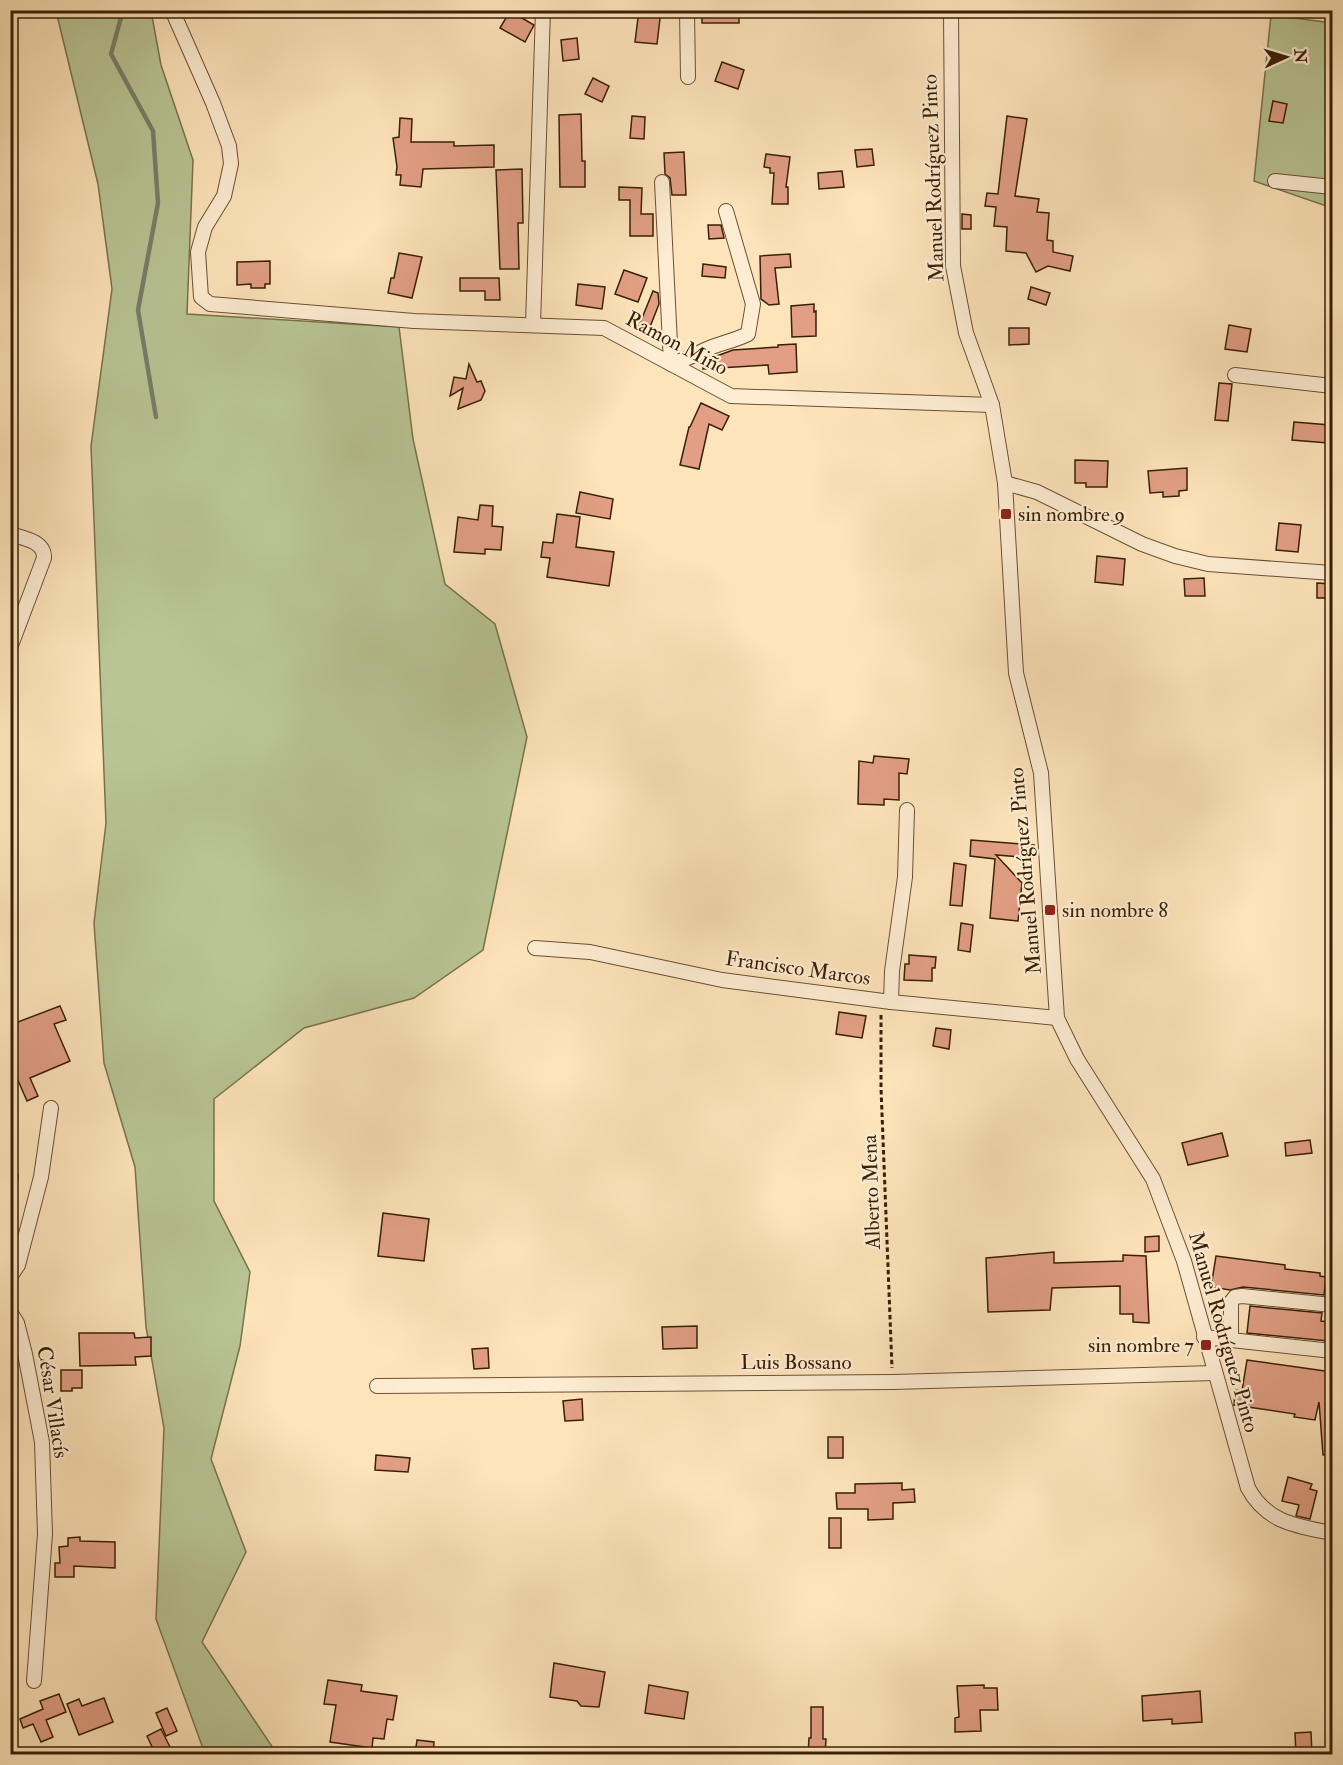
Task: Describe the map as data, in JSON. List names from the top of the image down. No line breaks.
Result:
{"streets":{"street":["Manuel Rodríguez Pinto","Ramon Miño","Francisco Marcos","Luis Bossano","César Villacís"],"path":["Alberto Mena"]},"crossings":[["Manuel Rodríguez Pinto","Ramon Miño"],["Manuel Rodríguez Pinto","Francisco Marcos"],["Manuel Rodríguez Pinto","Luis Bossano"],["Francisco Marcos","Alberto Mena"],["Alberto Mena","Luis Bossano"]],"places":{"transit":["sin nombre 9","sin nombre 8","sin nombre 7"]},"north":"right"}
